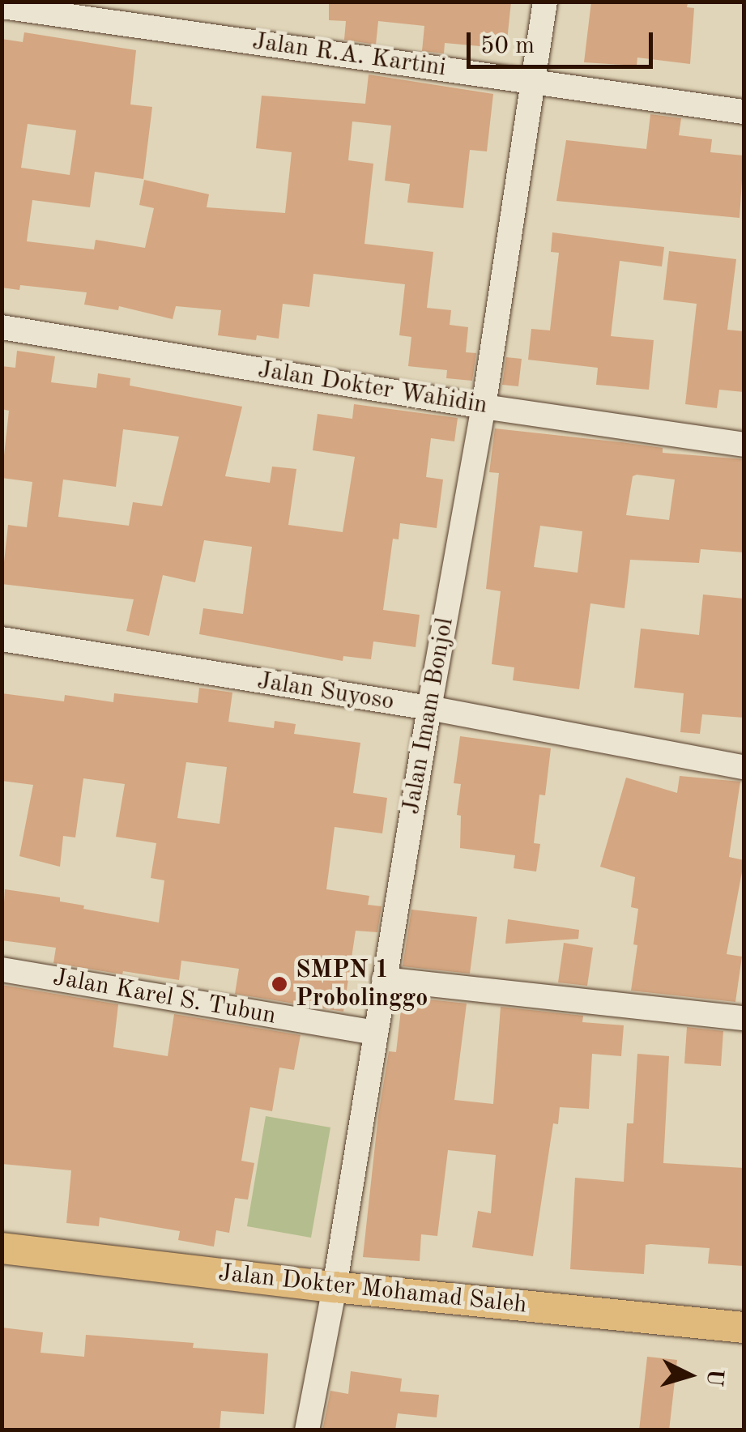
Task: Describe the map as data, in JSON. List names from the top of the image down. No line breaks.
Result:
{"streets":{"main road":["Jalan Dokter Mohamad Saleh"],"street":["Jalan R.A. Kartini","Jalan Dokter Wahidin","Jalan Suyoso","Jalan Imam Bonjol","Jalan Karel S. Tubun"]},"crossings":[["Jalan R.A. Kartini","Jalan Imam Bonjol"],["Jalan Dokter Wahidin","Jalan Imam Bonjol"],["Jalan Suyoso","Jalan Imam Bonjol"],["Jalan Imam Bonjol","Jalan Karel S. Tubun"],["Jalan Imam Bonjol","Jalan Dokter Mohamad Saleh"]],"places":["SMPN 1 Probolinggo"],"scale_bar":"50 m","north":"right"}
